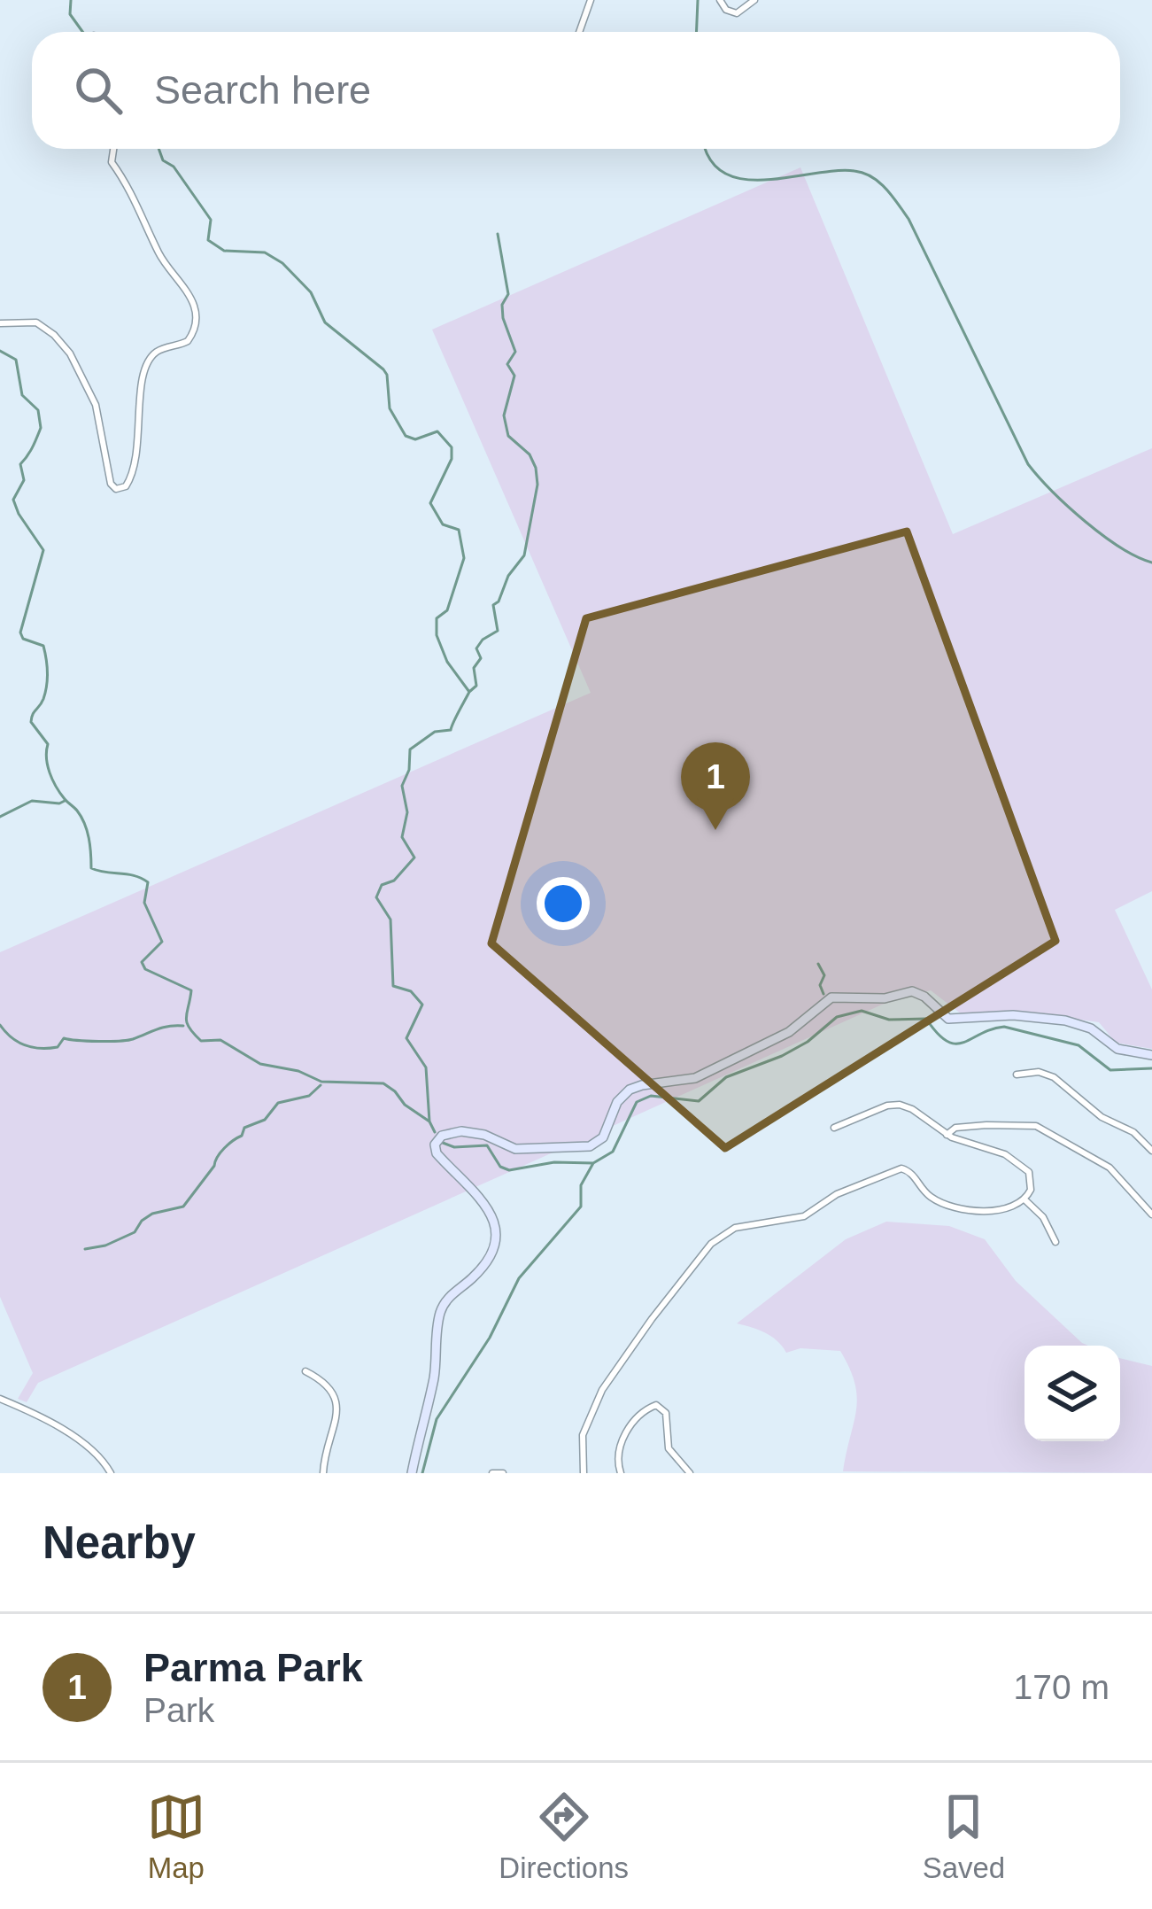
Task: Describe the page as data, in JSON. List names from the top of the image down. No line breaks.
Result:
{"page":{"search":"Search here","pins":"1","heading":"Nearby","list":[{"mark":"1","name":"Parma Park","note":"Park","value":"170 m"}],"nav":["Map","Directions","Saved"]}}
